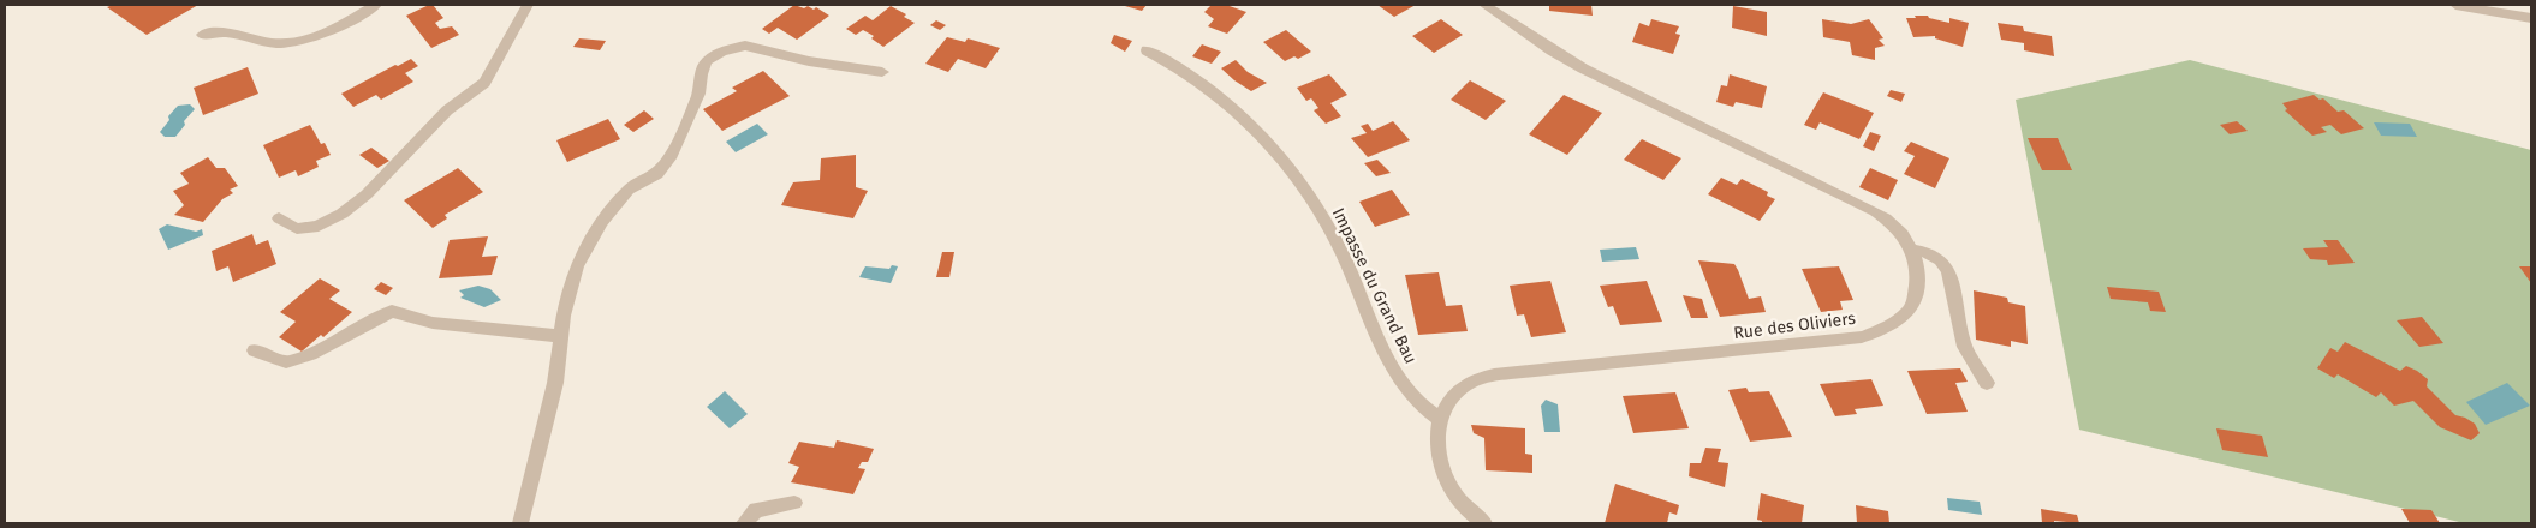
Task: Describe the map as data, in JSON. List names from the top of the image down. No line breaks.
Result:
{"streets":{"street":["Impasse du Grand Bau","Rue des Oliviers"]},"crossings":[["Impasse du Grand Bau","Rue des Oliviers"]]}
